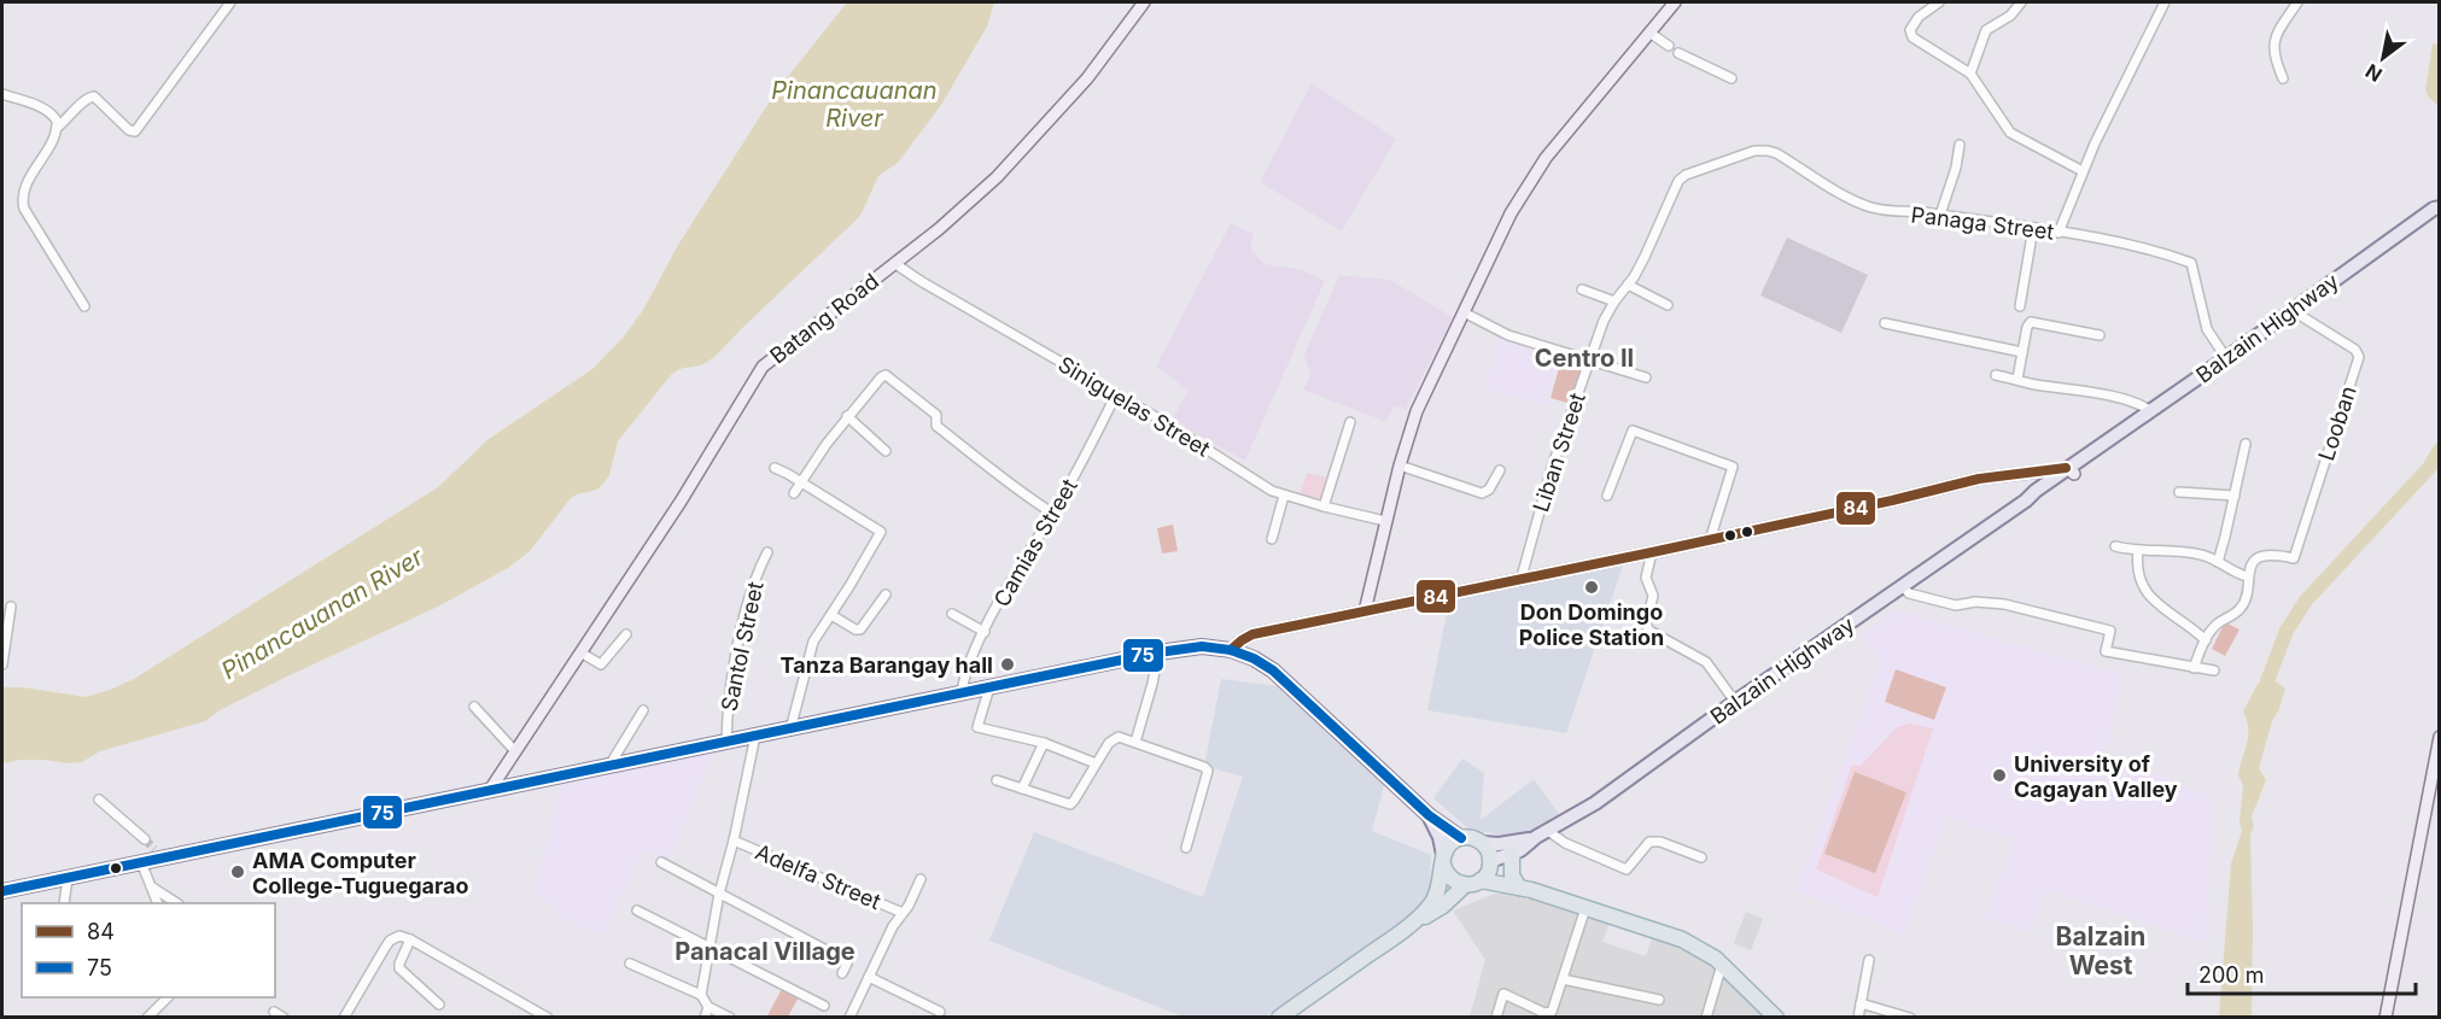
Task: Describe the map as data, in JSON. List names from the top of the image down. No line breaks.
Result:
{"streets":{"main road":["Batang Road","Balzain Highway"],"street":["Panaga Street","Siniguelas Street","Looban","Liban Street","Camias Street","Santol Street","Adelfa Street"]},"crossings":[["Panaga Street","Balzain Highway"],["Panaga Street","Liban Street"],["Batang Road","Siniguelas Street"],["Balzain Highway","Looban"],["Siniguelas Street","Camias Street"]],"districts":["Centro II","Balzain West","Panacal Village"],"water":["Pinancauanan River"],"places":["Don Domingo Police Station","Tanza Barangay hall","University of Cagayan Valley","AMA Computer College-Tuguegarao"],"lines":["transit line 84","transit line 75"],"legend":["84","75"],"scale_bar":"200 m","north":"bottom left"}
